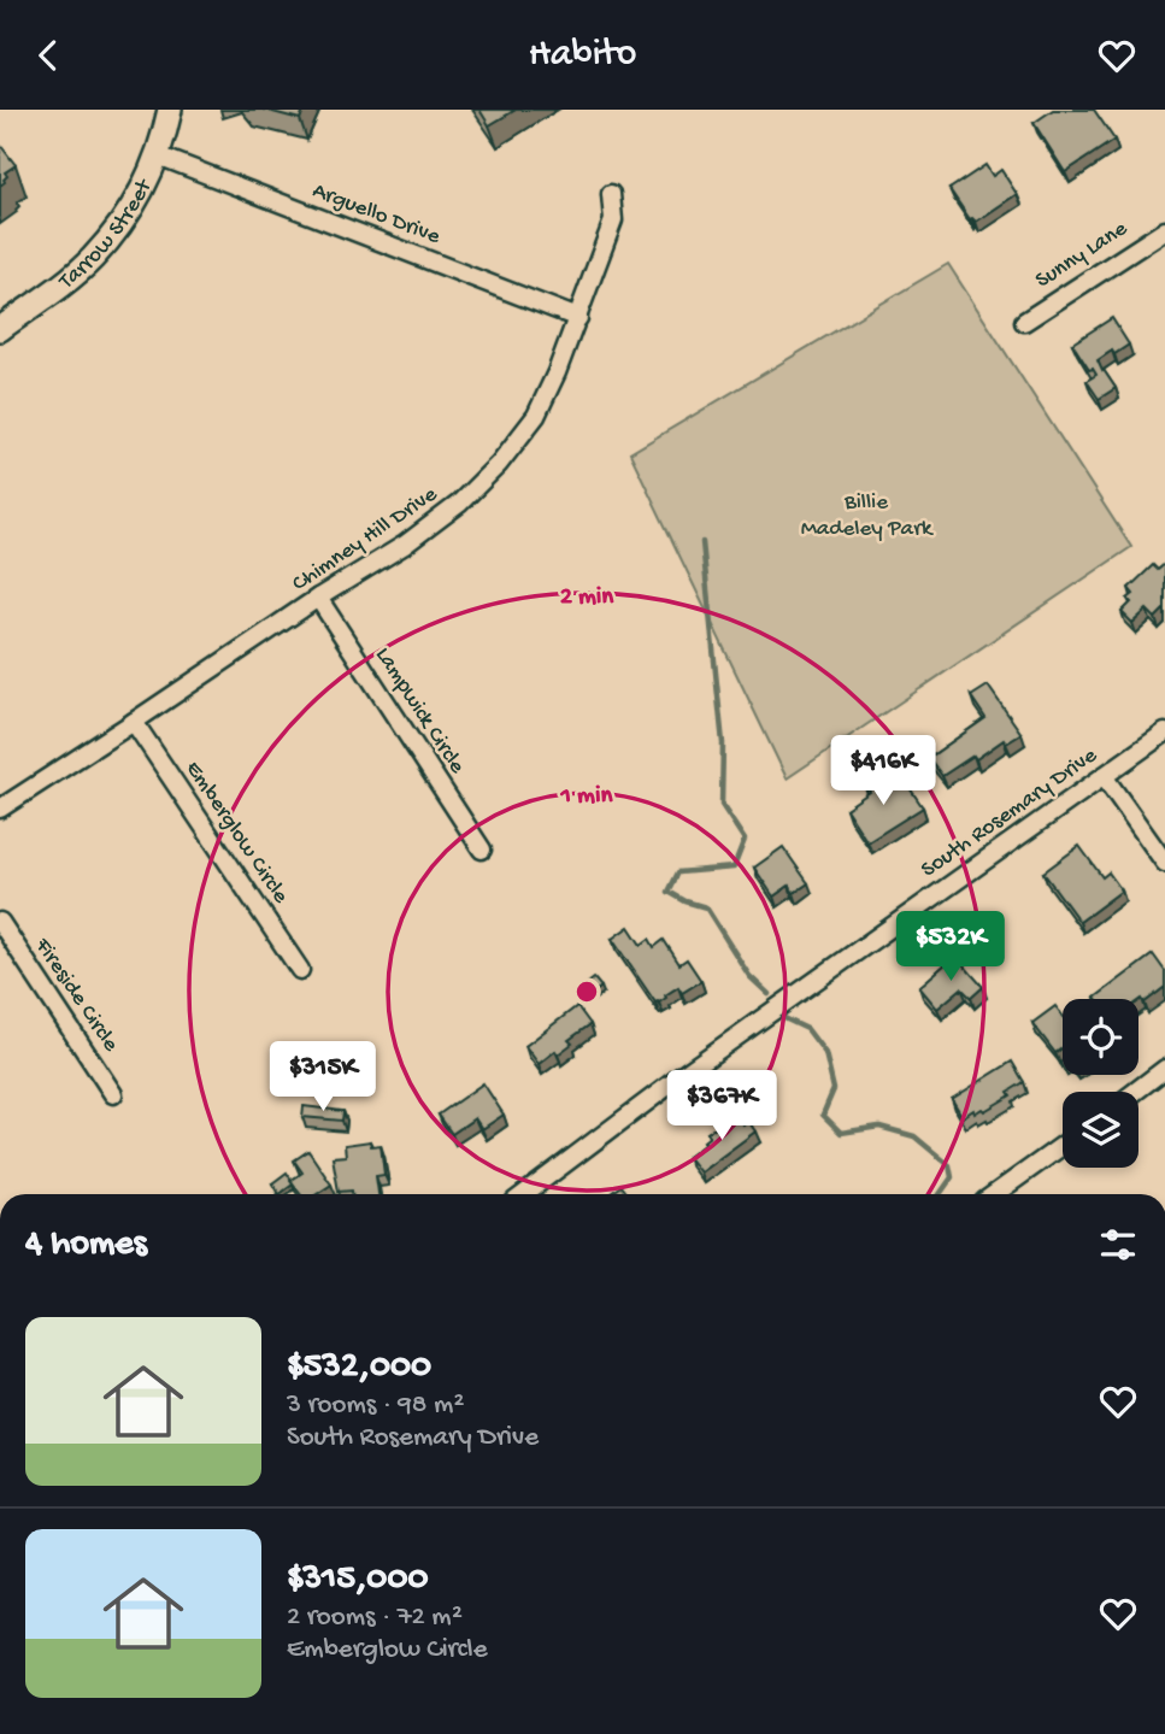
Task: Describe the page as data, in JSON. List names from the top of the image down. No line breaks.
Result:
{"streets":{"main road":["Tarrow Street"],"street":["Arguello Drive","Sunny Lane","Chimney Hill Drive","Lampwick Circle","South Rosemary Drive","Emberglow Circle","Fireside Circle"]},"crossings":[["Arguello Drive","Tarrow Street"],["Arguello Drive","Chimney Hill Drive"],["Chimney Hill Drive","Lampwick Circle"],["Chimney Hill Drive","Emberglow Circle"]],"parks":["Billie Madeley Park"],"page":{"header":"Habito","price":["$416K","$532K","$315K","$367K"],"heading":"4 homes","list":[{"name":"$532,000","note":"3 rooms · 98 m² · South Rosemary Drive"},{"name":"$315,000","note":"2 rooms · 72 m² · Emberglow Circle"}]},"rings":["2 min","1 min"]}
